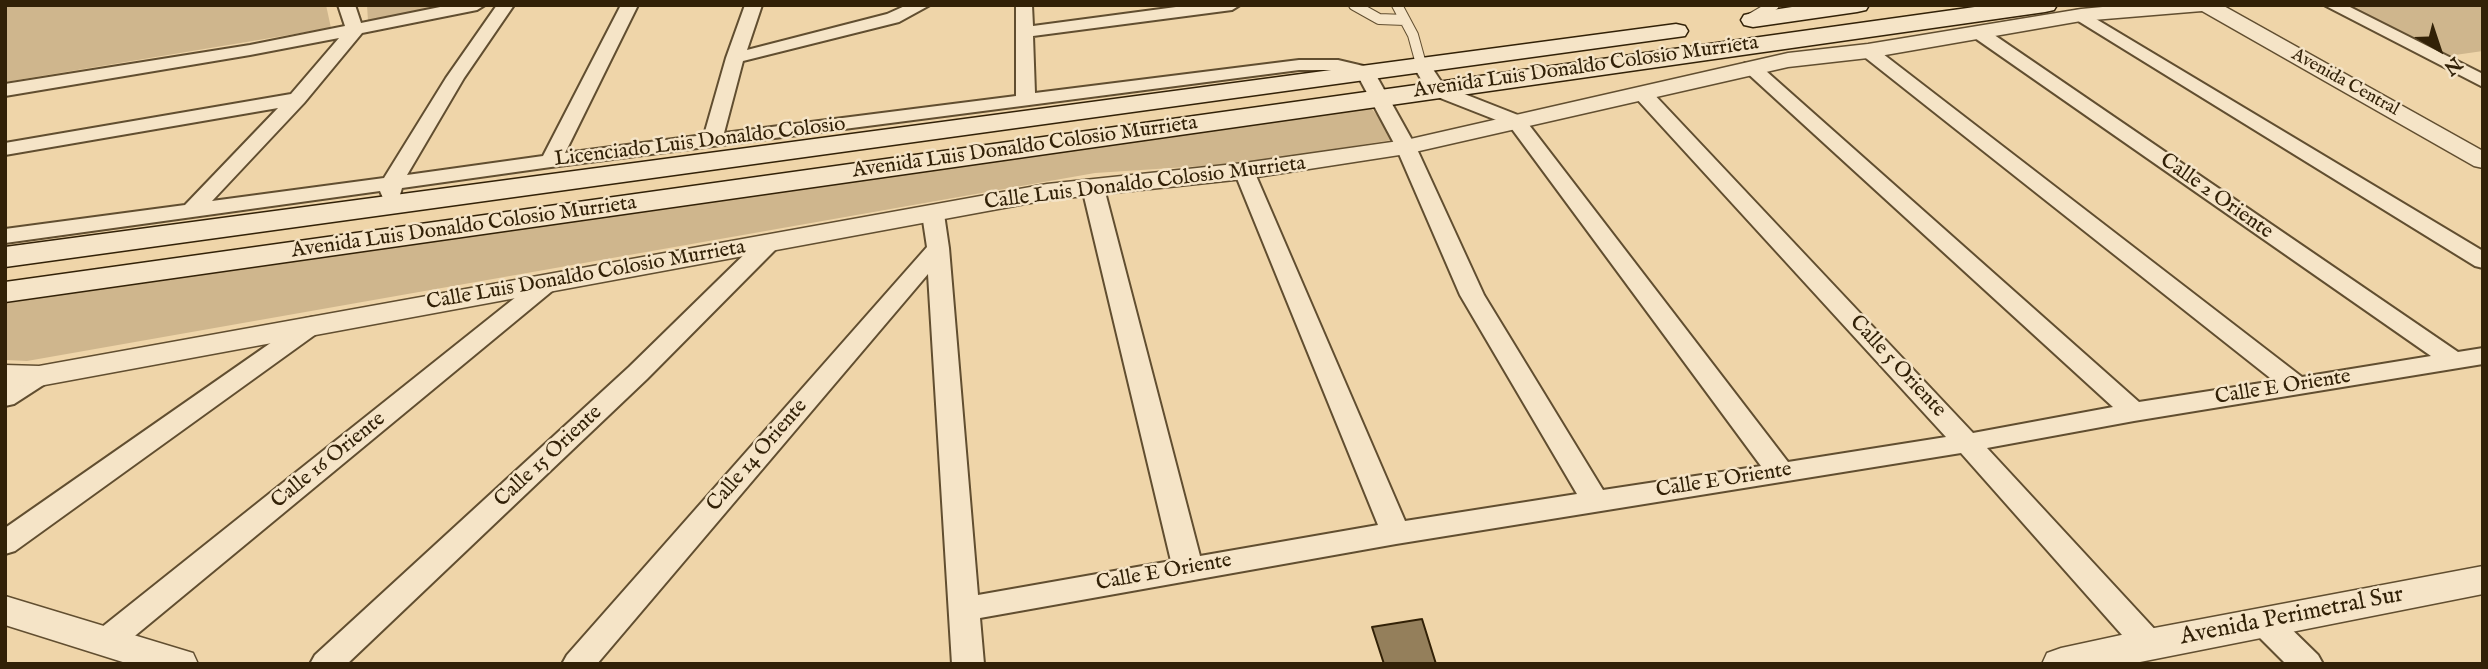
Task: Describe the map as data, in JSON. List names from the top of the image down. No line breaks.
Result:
{"streets":{"main road":["Avenida Luis Donaldo Colosio Murrieta"],"street":["Avenida Central","Licenciado Luis Donaldo Colosio","Calle Luis Donaldo Colosio Murrieta","Calle 2 Oriente","Calle 5 Oriente","Calle E Oriente","Calle 14 Oriente","Calle 15 Oriente","Calle 16 Oriente","Avenida Perimetral Sur"]},"crossings":[["Avenida Luis Donaldo Colosio Murrieta","Licenciado Luis Donaldo Colosio"],["Avenida Central","Calle Luis Donaldo Colosio Murrieta"],["Calle Luis Donaldo Colosio Murrieta","Calle 2 Oriente"],["Calle Luis Donaldo Colosio Murrieta","Calle 5 Oriente"],["Calle Luis Donaldo Colosio Murrieta","Calle 15 Oriente"],["Calle Luis Donaldo Colosio Murrieta","Calle 16 Oriente"],["Calle 2 Oriente","Calle E Oriente"],["Calle 5 Oriente","Calle E Oriente"],["Calle 5 Oriente","Avenida Perimetral Sur"]],"north":"bottom right"}
